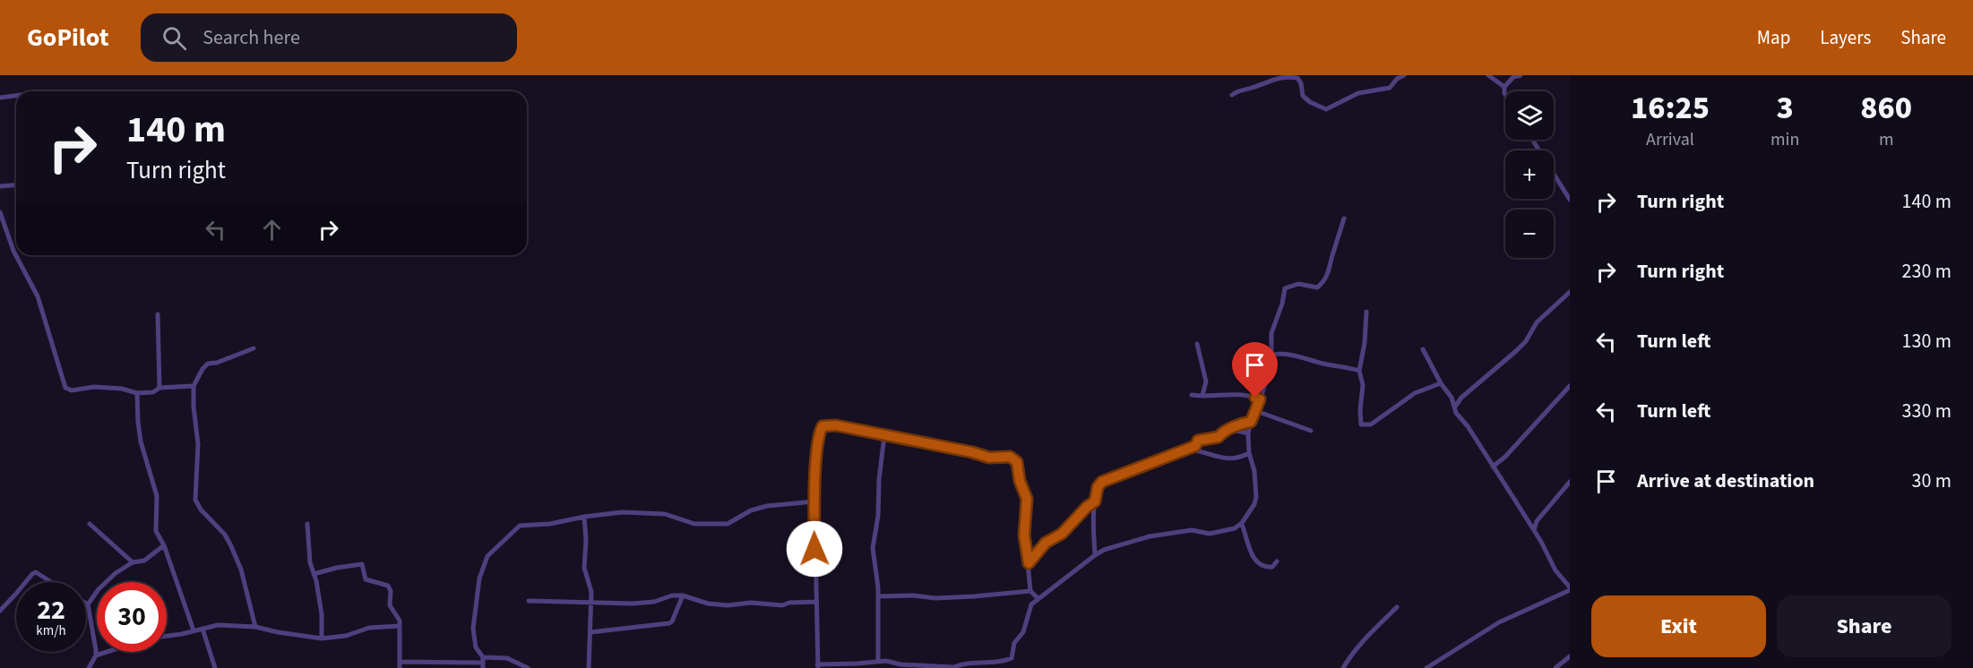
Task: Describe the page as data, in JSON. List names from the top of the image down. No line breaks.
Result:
{"page":{"header":"GoPilot","search":"Search here","nav":["Map","Layers","Share"],"eta":["16:25","Arrival","3","min","860","m"],"map_buttons":["+","−"],"turn":["140 m","Turn right"],"list":[{"name":"Turn right","value":"140 m"},{"name":"Turn right","value":"230 m"},{"name":"Turn left","value":"130 m"},{"name":"Turn left","value":"330 m"},{"name":"Arrive at destination","value":"30 m"}],"speed":"22 km/h","limit":"30","buttons":["Exit","Share"]}}
